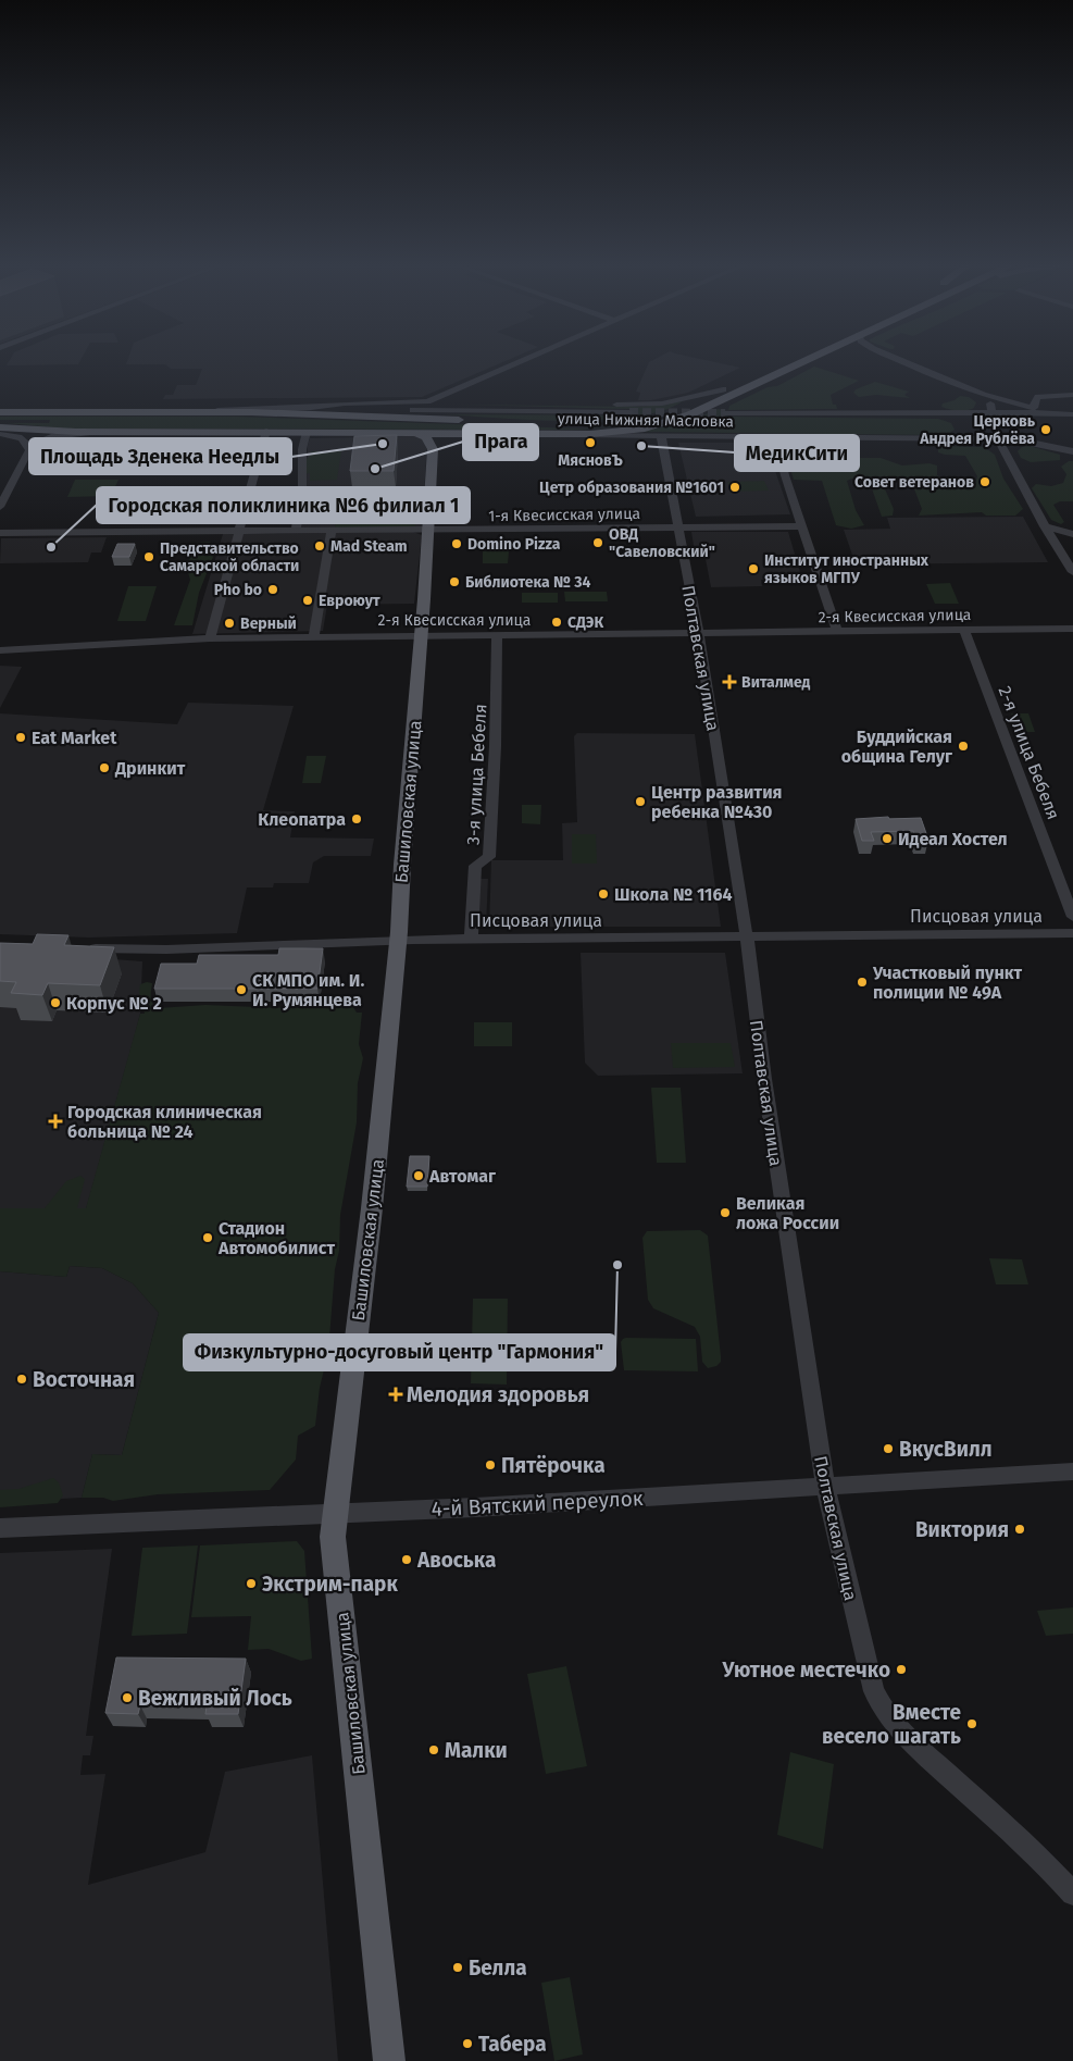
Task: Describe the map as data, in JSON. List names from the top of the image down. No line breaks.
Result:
{"streets":{"main road":["улица Нижняя Масловка","Башиловская улица"],"street":["1-я Квесисская улица","2-я Квесисская улица","Полтавская улица","2-я улица Бебеля","3-я улица Бебеля","Писцовая улица","4-й Вятский переулок"]},"crossings":[["улица Нижняя Масловка","Полтавская улица"],["1-я Квесисская улица","Полтавская улица"],["1-я Квесисская улица","Башиловская улица"],["2-я Квесисская улица","Полтавская улица"],["2-я Квесисская улица","2-я улица Бебеля"],["2-я Квесисская улица","3-я улица Бебеля"],["2-я Квесисская улица","Башиловская улица"],["Полтавская улица","Писцовая улица"],["Полтавская улица","4-й Вятский переулок"],["3-я улица Бебеля","Писцовая улица"],["Башиловская улица","Писцовая улица"],["Башиловская улица","4-й Вятский переулок"]],"places":{"other":["Церковь Андрея Рублёва","МясновЪ","Площадь Зденека Неедлы","МедикСити","Прага","Совет ветеранов","Цетр образования №1601","ОВД \"Савеловский\"","Domino Pizza","Mad Steam","Городская поликлиника №6 филиал 1","Представительство Самарской области","Институт иностранных языков МГПУ","Библиотека № 34","Pho bo","Евроюут","СДЭК","Верный","Eat Market","Буддийская община Гелуг","Дринкит","Центр развития ребенка №430","Клеопатра","Идеал Хостел","Школа № 1164","Участковый пункт полиции № 49А","СК МПО им. И. И. Румянцева","Корпус № 2","Автомаг","Великая ложа России","Стадион Автомобилист","Физкультурно-досуговый центр \"Гармония\"","Восточная","ВкусВилл","Пятёрочка","Виктория","Авоська","Экстрим-парк","Уютное местечко","Вежливый Лось","Вместе весело шагать","Малки","Белла","Табера"],"health":["Виталмед","Городская клиническая больница № 24","Мелодия здоровья"]}}
